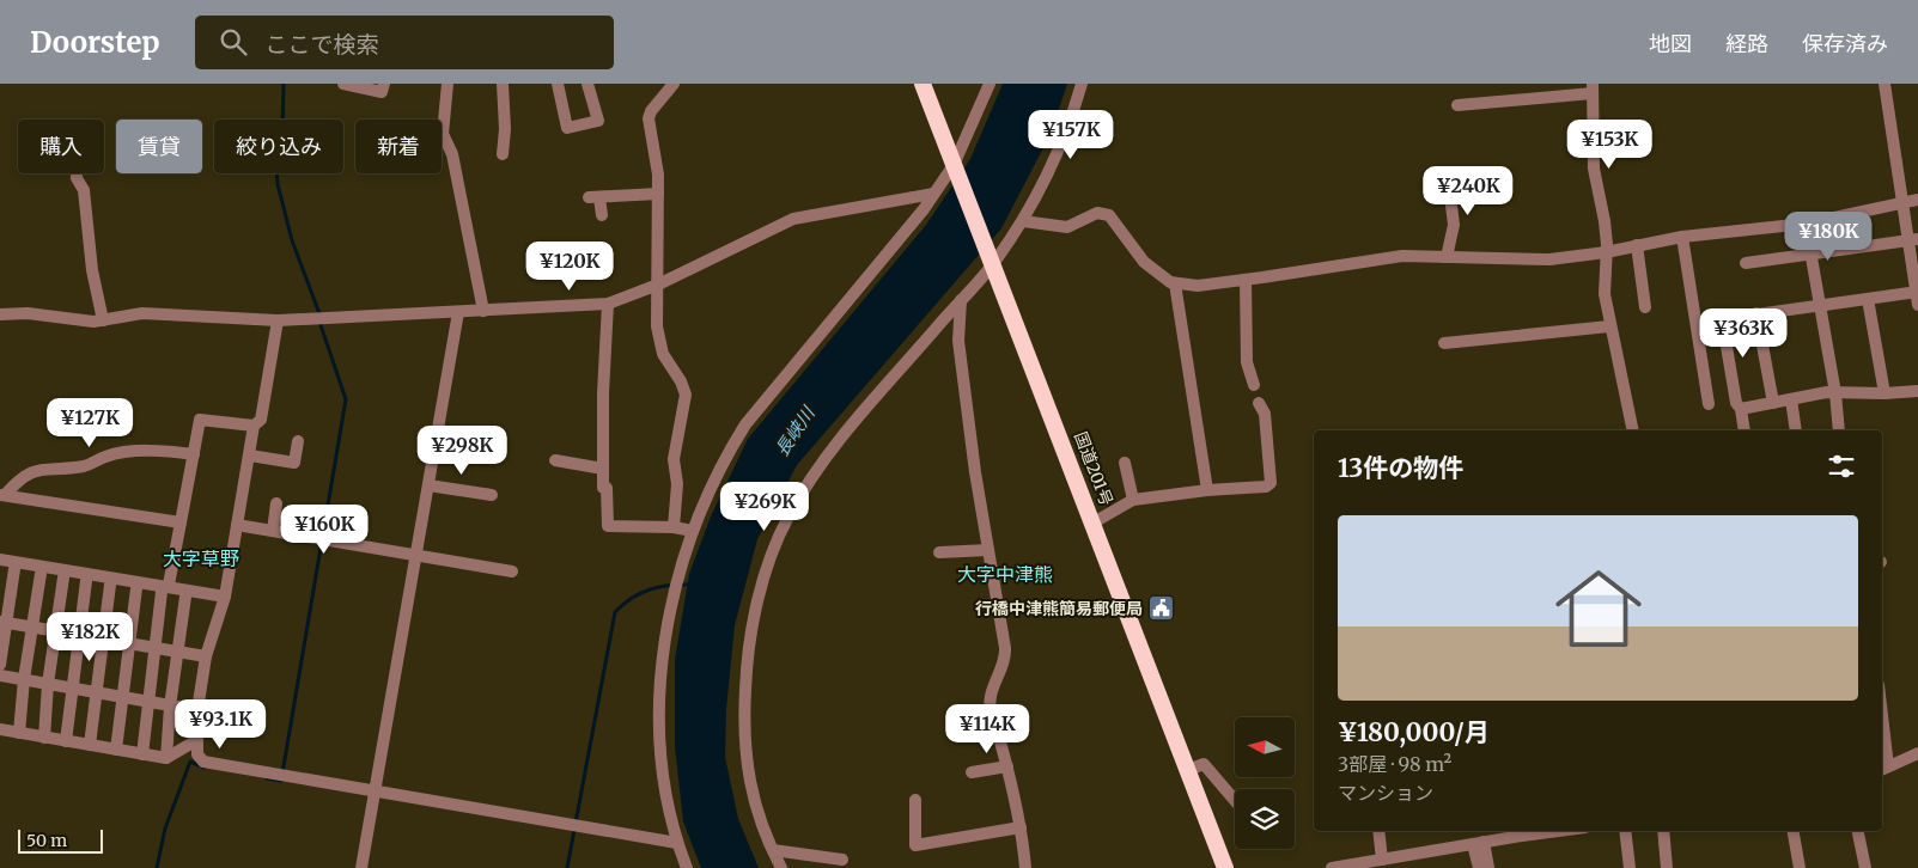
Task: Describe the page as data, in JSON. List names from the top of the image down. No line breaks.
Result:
{"streets":{"highway":["国道201号"]},"districts":["大字草野","大字中津熊"],"water":["長峡川"],"places":{"public building":["行橋中津熊簡易郵便局"]},"scale_bar":"50 m","north":"left","page":{"header":"Doorstep","search":"ここで検索","nav":["地図","経路","保存済み"],"price":["¥157K","¥153K","¥240K","¥180K","¥120K","¥363K","¥127K","¥298K","¥269K","¥160K","¥182K","¥93.1K","¥114K"],"chip":["購入","賃貸","絞り込み","新着"],"heading":"13件の物件","list":[{"name":"¥180,000/月","note":"3部屋 · 98 m² · マンション"}],"scale":"50 m"}}
